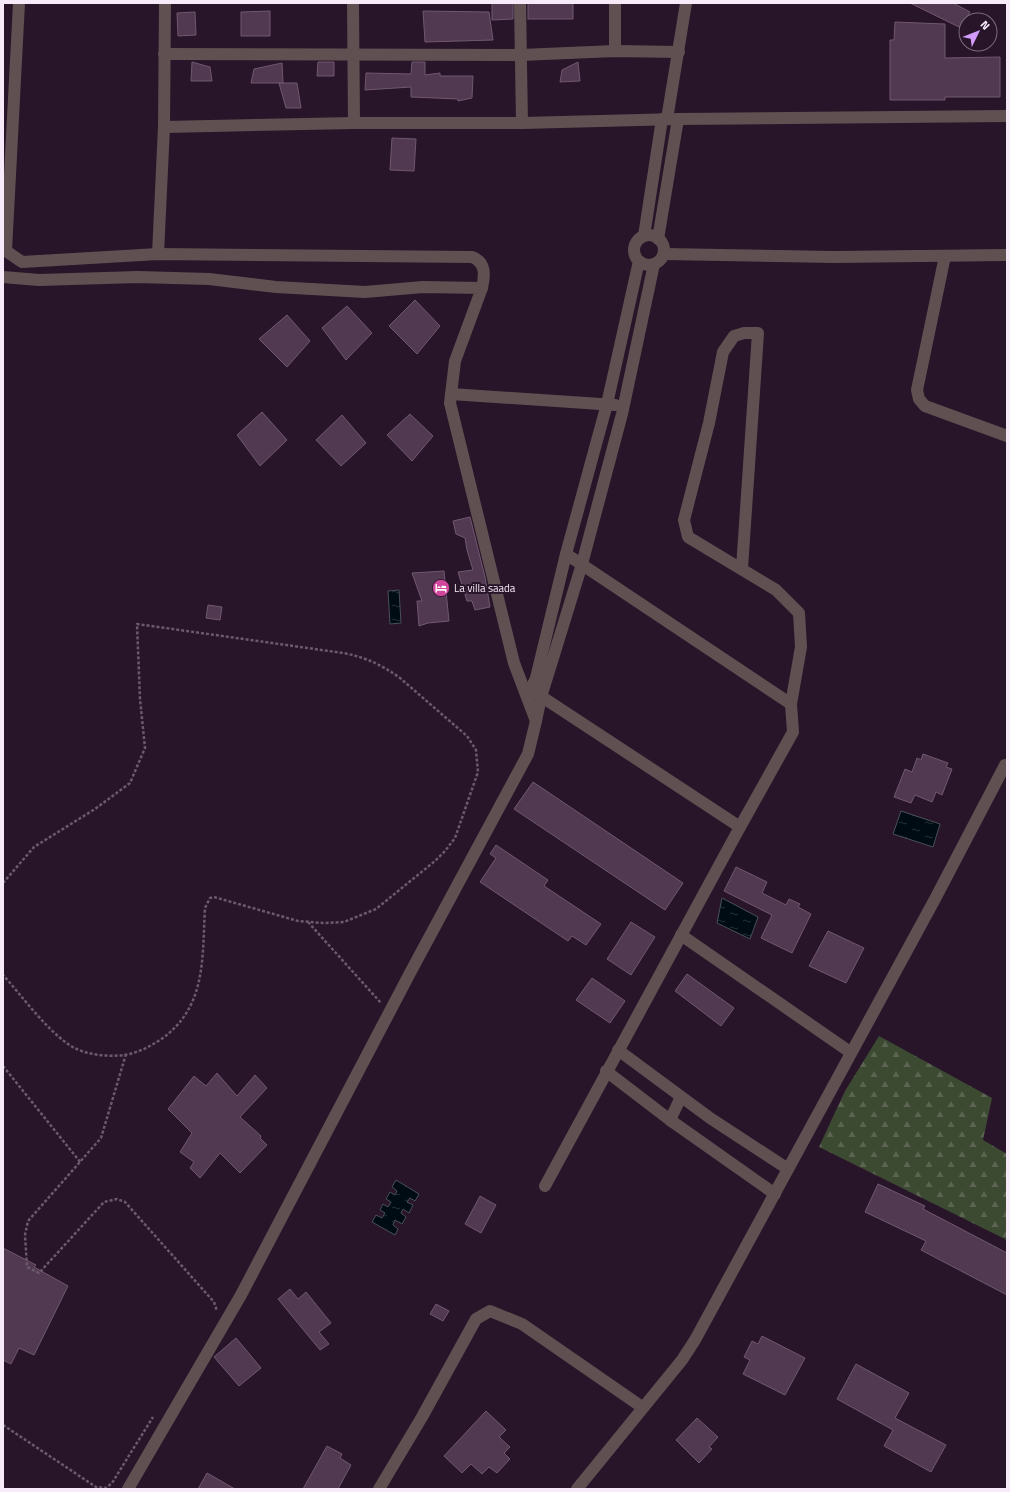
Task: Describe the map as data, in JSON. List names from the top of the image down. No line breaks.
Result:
{"places":{"hotel":["La villa saada"]},"north":"top right"}
